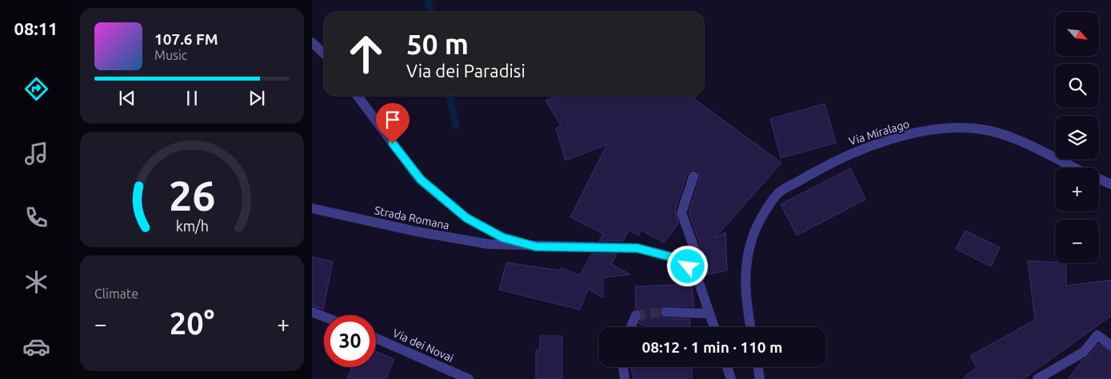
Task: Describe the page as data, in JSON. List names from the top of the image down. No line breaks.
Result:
{"streets":{"street":["Via Miralago","Strada Romana","Via dei Novai"]},"north":"bottom right","page":{"tabs":"08:11","map_buttons":["+","−"],"turn":["50 m","Via dei Paradisi"],"song":["107.6 FM","Music"],"tile":"Climate","heat":["−","20°","+"],"limit":"30","trip":"08:12 · 1 min · 110 m","gauge":["26","km/h"]}}
